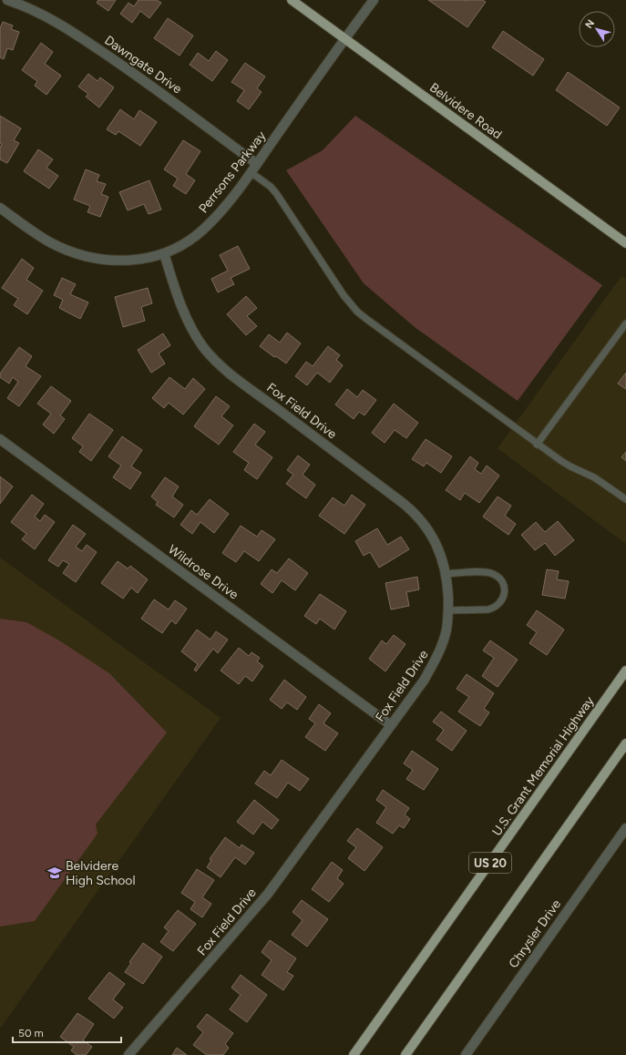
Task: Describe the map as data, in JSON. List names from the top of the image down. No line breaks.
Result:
{"streets":{"main road":["Belvidere Road","U.S. Grant Memorial Highway","US 20"],"street":["Dawngate Drive","Perrsons Parkway","Fox Field Drive","Wildrose Drive","Chrysler Drive"]},"crossings":[["Dawngate Drive","Perrsons Parkway"],["Belvidere Road","Perrsons Parkway"],["Perrsons Parkway","Fox Field Drive"],["Fox Field Drive","Wildrose Drive"]],"places":{"school or university":["Belvidere High School"]},"scale_bar":"50 m","north":"top left"}
